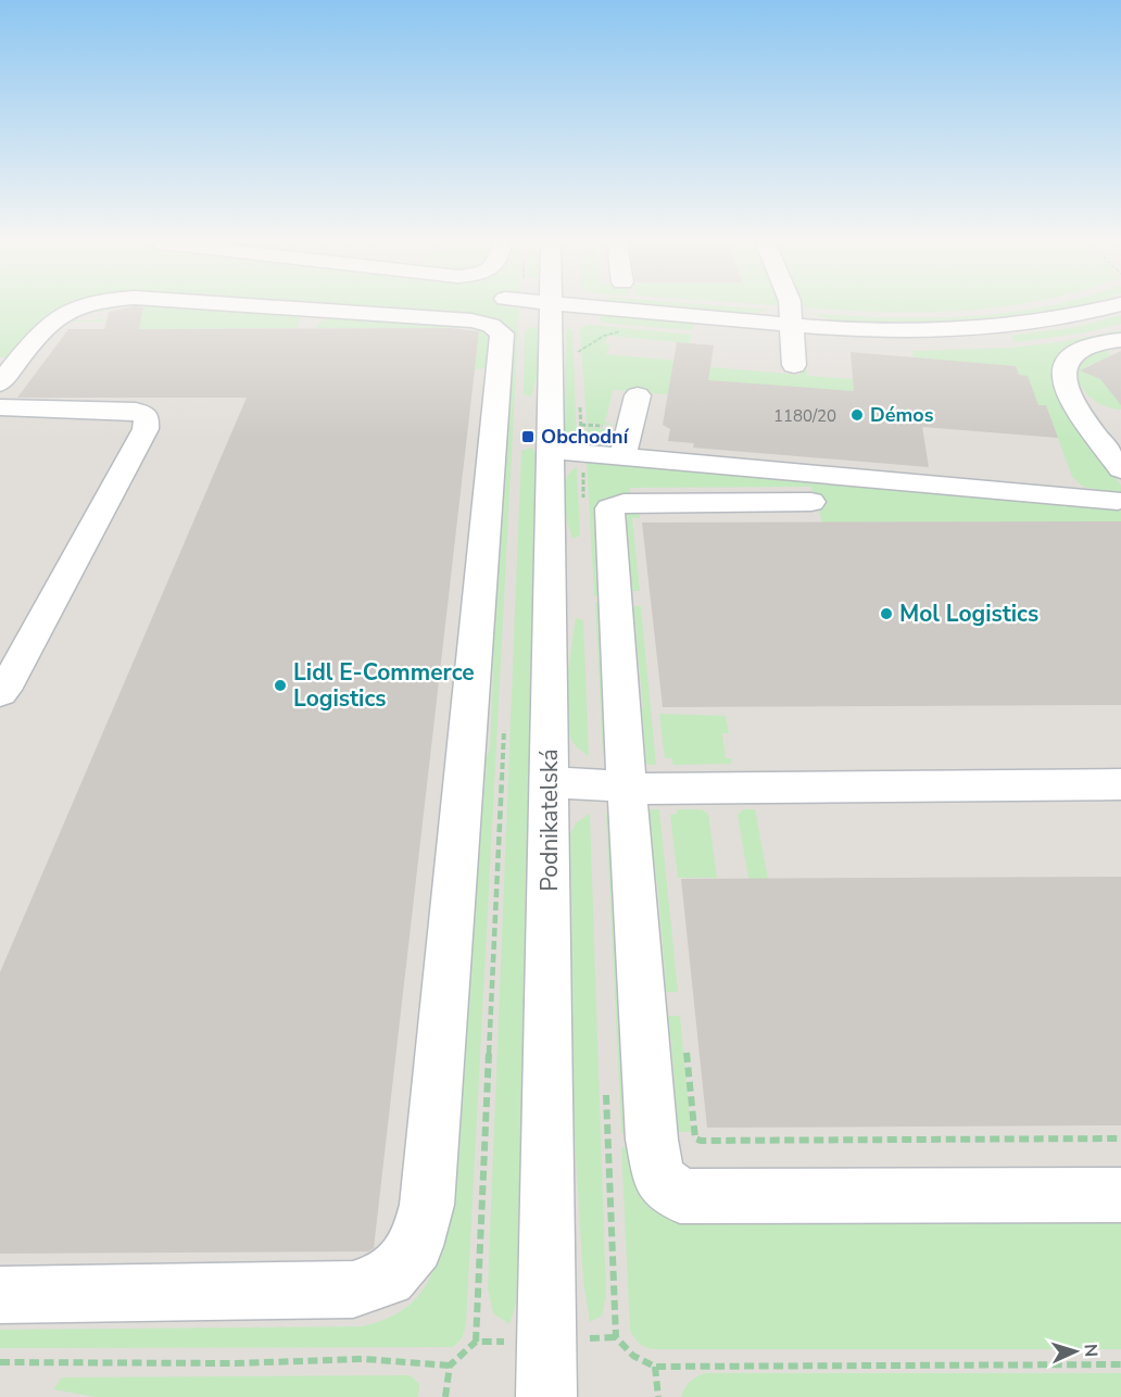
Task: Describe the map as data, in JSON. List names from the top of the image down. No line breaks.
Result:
{"streets":{"street":["Podnikatelská"]},"places":{"other":["Démos","Mol Logistics","Lidl E-Commerce Logistics"],"transit":["Obchodní"]},"house_numbers":["1180/20"],"north":"right"}
